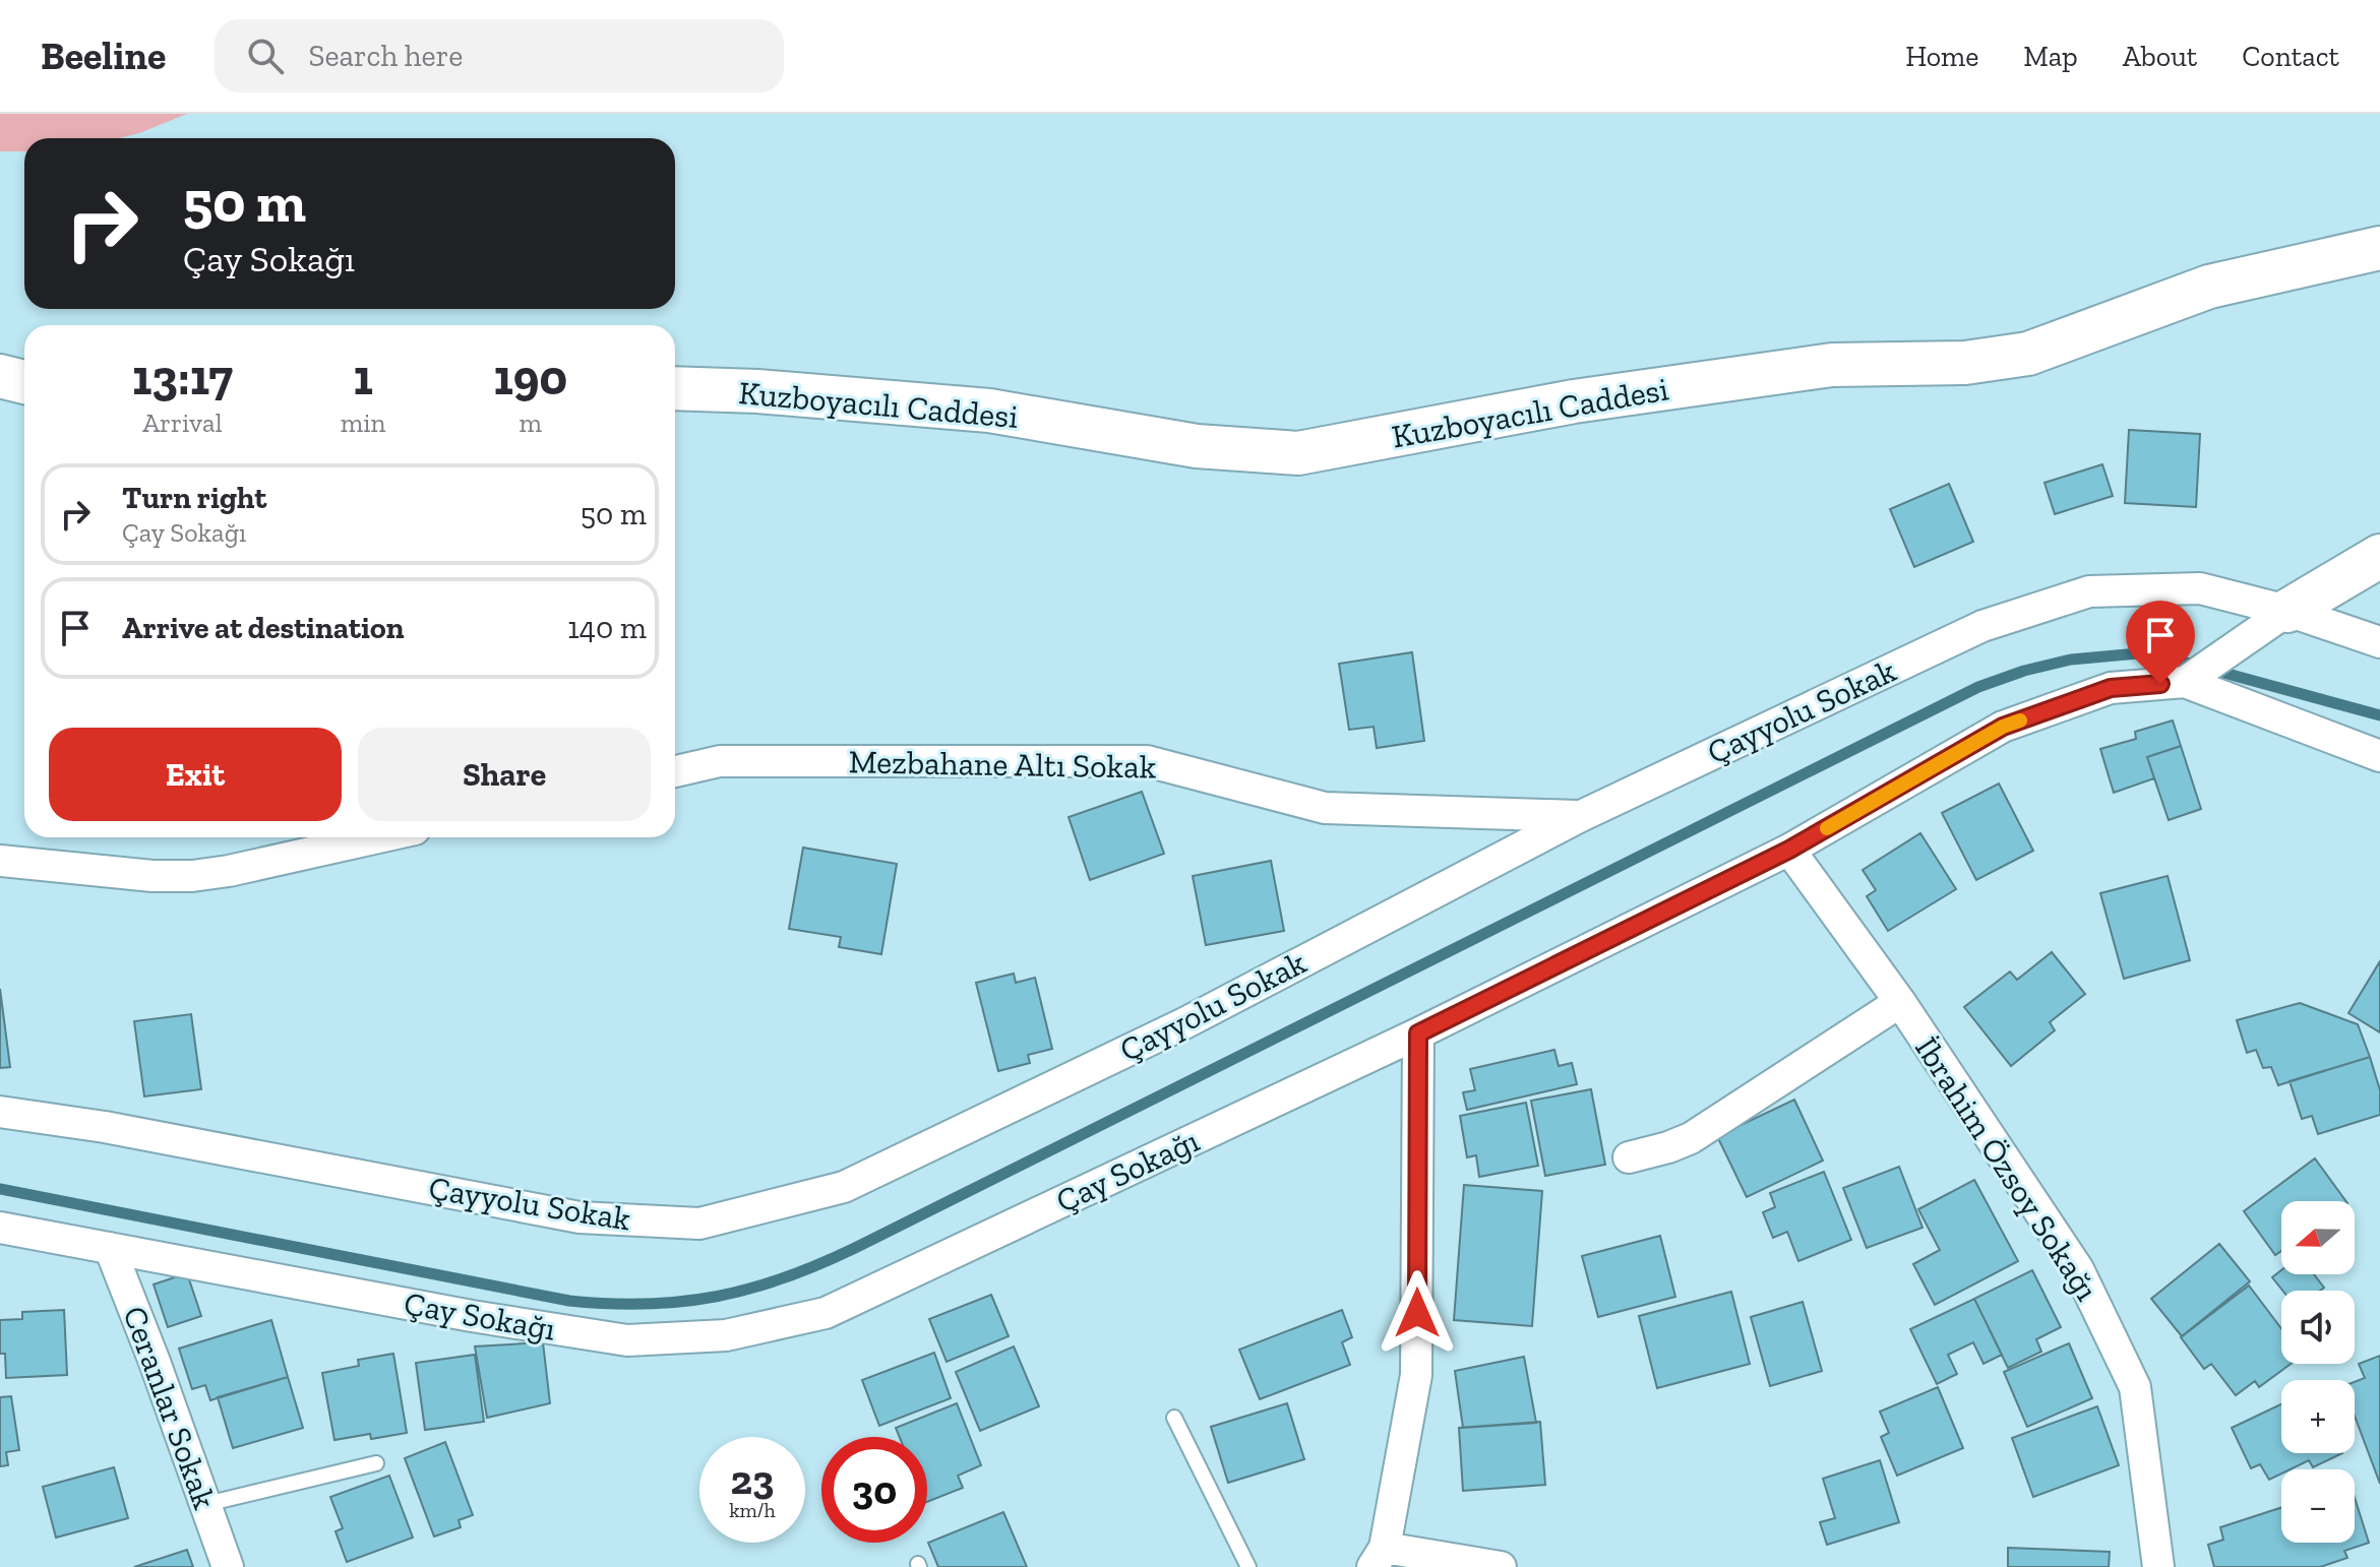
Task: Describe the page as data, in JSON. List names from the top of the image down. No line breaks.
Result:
{"streets":{"street":["Kuzboyacılı Caddesi","Çayyolu Sokak","Mezbahane Altı Sokak","İbrahim Özsoy Sokağı","Çay Sokağı","Ceranlar Sokak"]},"crossings":[["Çayyolu Sokak","Mezbahane Altı Sokak"],["İbrahim Özsoy Sokağı","Çay Sokağı"],["Çay Sokağı","Ceranlar Sokak"]],"north":"left","page":{"header":"Beeline","search":"Search here","nav":["Home","Map","About","Contact"],"turn":["50 m","Çay Sokağı"],"eta":["13:17","Arrival","1","min","190","m"],"list":[{"name":"Turn right","note":"Çay Sokağı","value":"50 m"},{"name":"Arrive at destination","value":"140 m"}],"buttons":["Exit","Share"],"map_buttons":["+","−"],"speed":"23 km/h","limit":"30"}}
